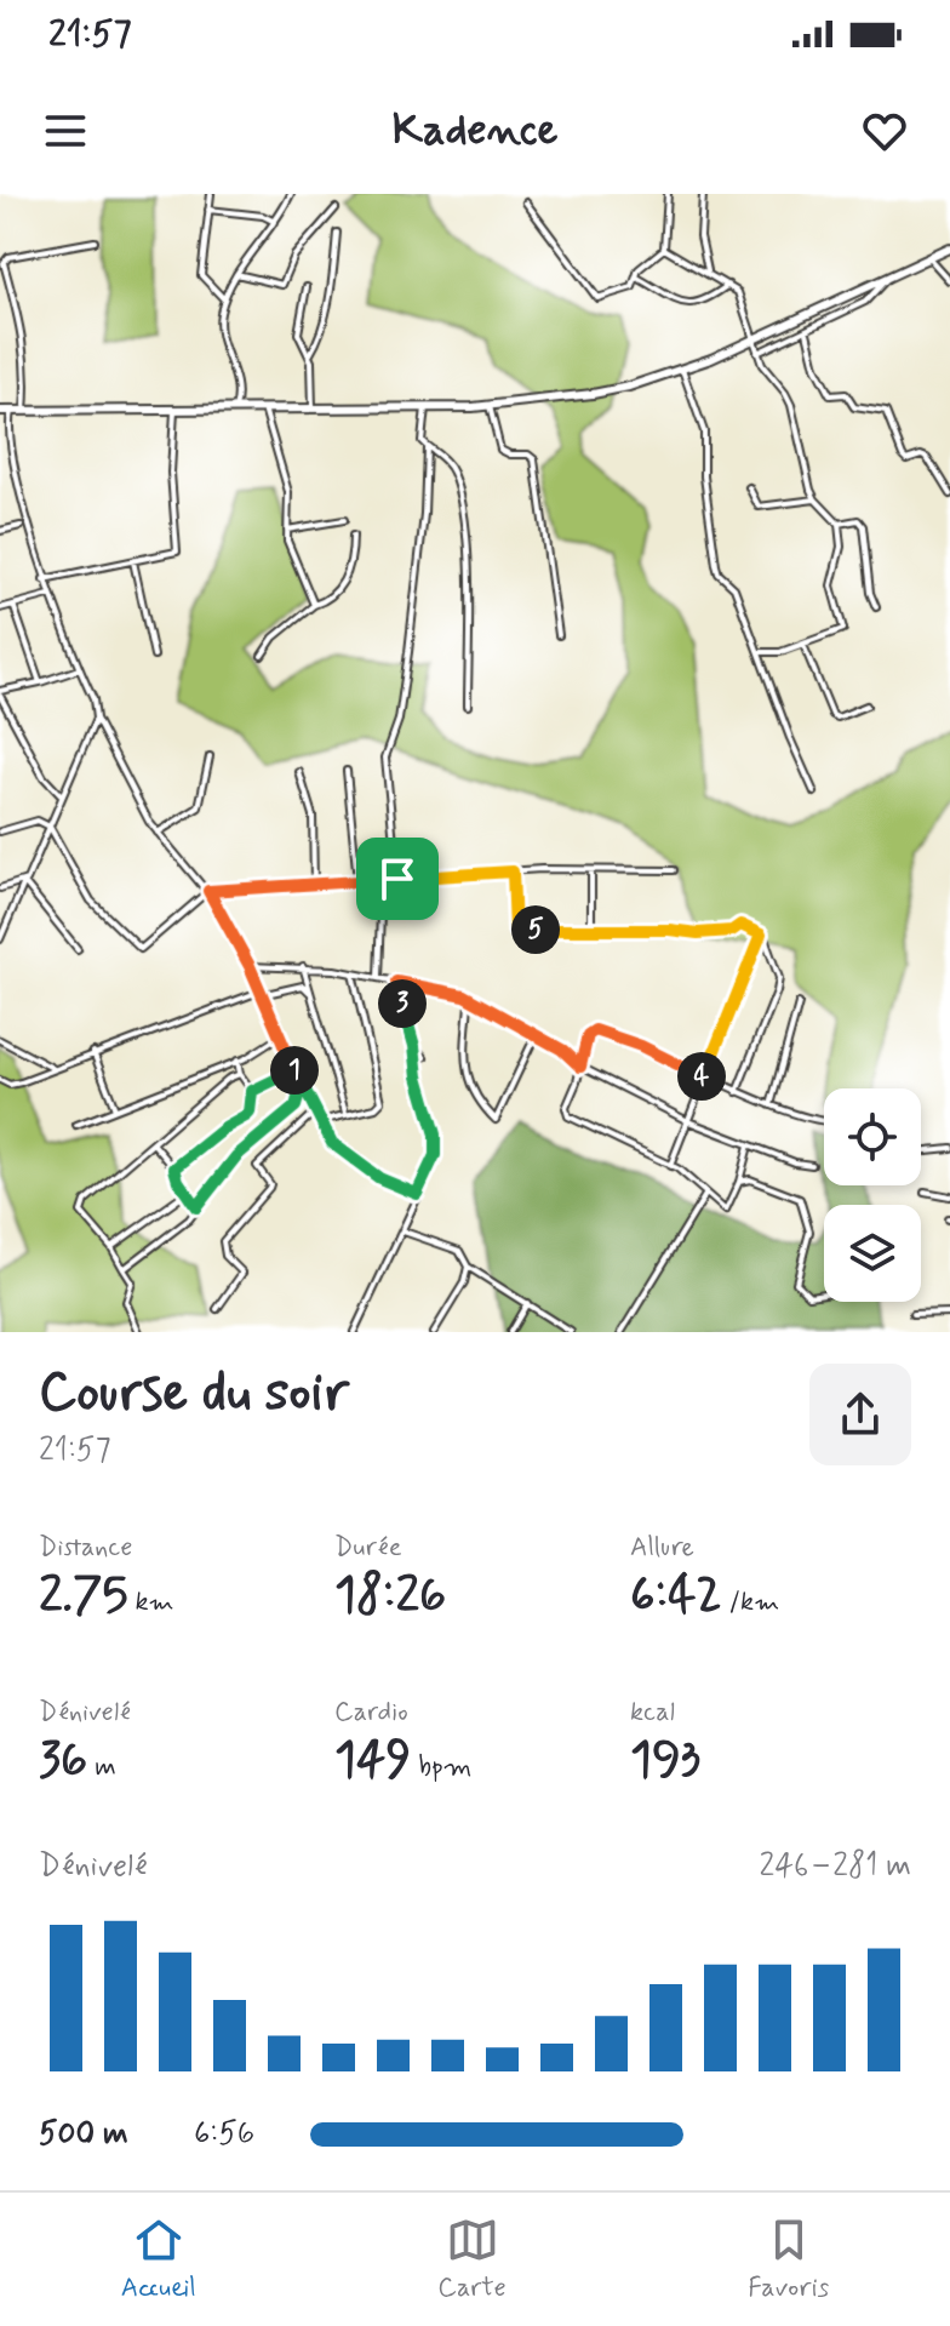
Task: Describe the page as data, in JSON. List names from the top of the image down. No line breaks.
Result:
{"page":{"status":"21:57","header":"Kadence","pins":["5","3","1","4"],"heading":["Course du soir","21:57"],"stats":[["Distance","2.75 km"],["Durée","18:26"],["Allure","6:42 /km"],["Dénivelé","36 m"],["Cardio","149 bpm"],["kcal","193"]],"chart":["Dénivelé","246–281 m"],"list":[{"name":"500 m","note":"6:56"}],"tabs":["Accueil","Carte","Favoris"]}}
